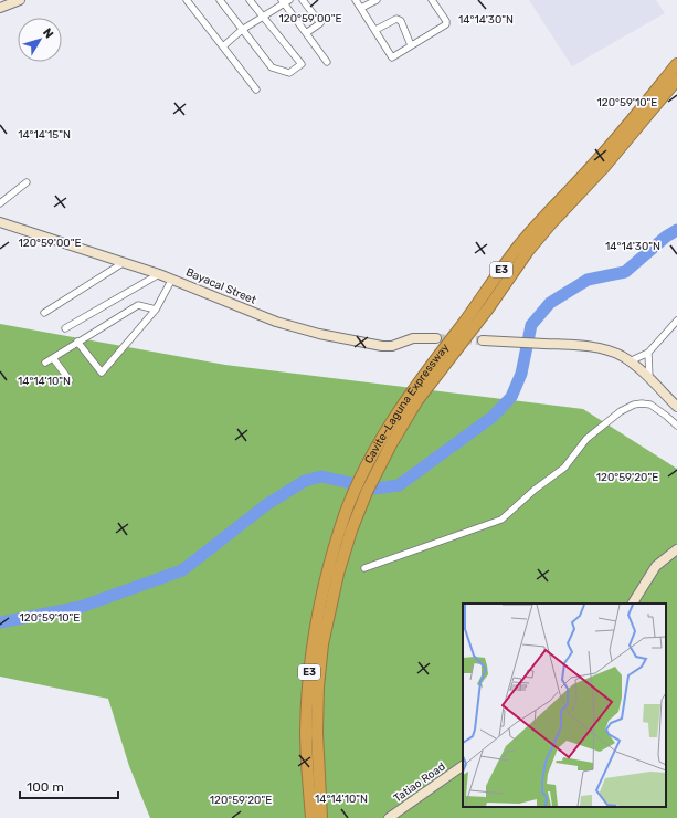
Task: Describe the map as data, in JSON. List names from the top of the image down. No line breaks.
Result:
{"streets":{"highway":["E3","Cavite–Laguna Expressway"],"main road":["Bayacal Street","Tatiao Road"]},"scale_bar":"100 m","north":"top right","coordinates":["120°59'00\"E","14°14'30\"N","120°59'10\"E","14°14'15\"N","14°14'10\"N","120°59'20\"E"]}
